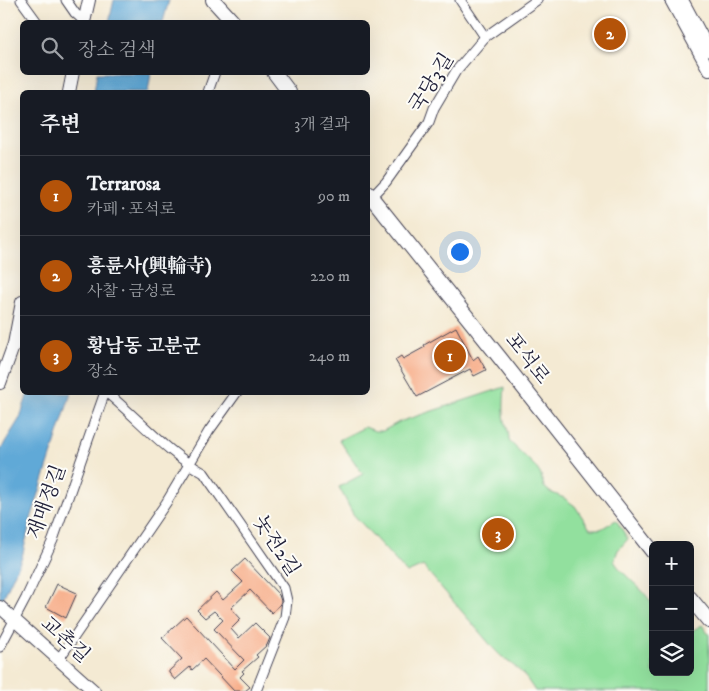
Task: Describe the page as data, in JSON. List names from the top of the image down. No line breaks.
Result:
{"streets":{"main road":["포석로"],"street":["국당3길","재매정길","놋전2길","교촌길"]},"crossings":[["재매정길","교촌길"]],"page":{"pins":["2","1","3"],"search":"장소 검색","heading":["주변","3개 결과"],"list":[{"mark":"1","name":"Terrarosa","note":"카페 · 포석로","value":"90 m"},{"mark":"2","name":"흥륜사(興輪寺)","note":"사찰 · 금성로","value":"220 m"},{"mark":"3","name":"황남동 고분군","note":"장소","value":"240 m"}],"map_buttons":["+","−"]}}
